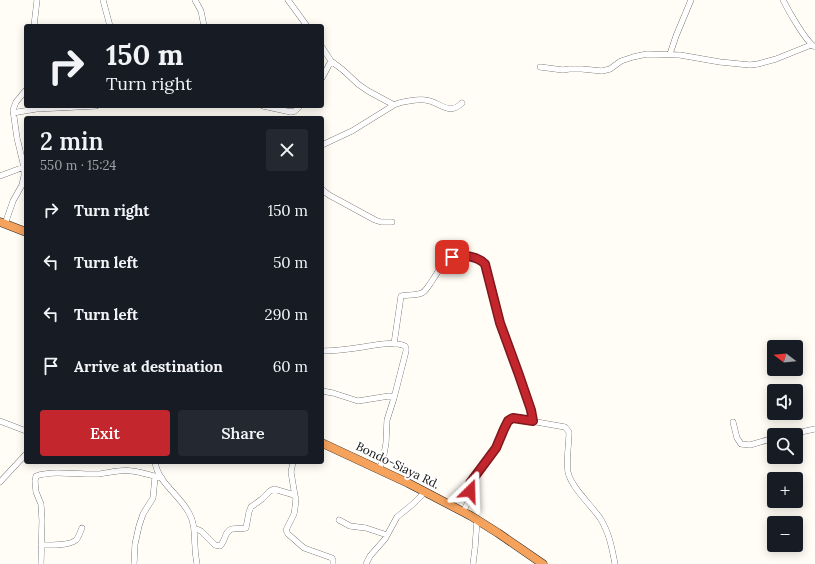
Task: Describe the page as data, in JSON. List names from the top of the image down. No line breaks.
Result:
{"streets":{"highway":["Bondo-Siaya Rd."]},"north":"left","page":{"turn":["150 m","Turn right"],"heading":["2 min","550 m · 15:24"],"list":[{"name":"Turn right","value":"150 m"},{"name":"Turn left","value":"50 m"},{"name":"Turn left","value":"290 m"},{"name":"Arrive at destination","value":"60 m"}],"map_buttons":["+","−"],"buttons":["Exit","Share"]}}
